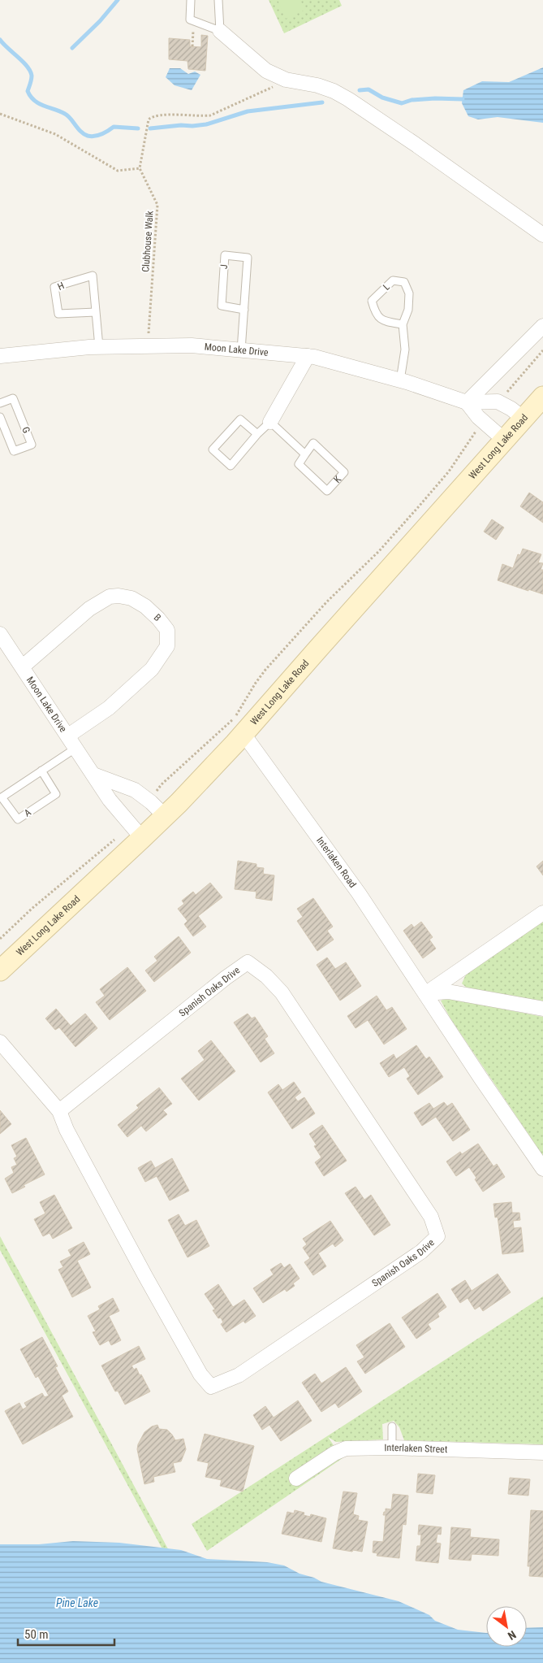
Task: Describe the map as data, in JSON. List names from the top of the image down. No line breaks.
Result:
{"streets":{"main road":["West Long Lake Road"],"street":["Moon Lake Drive","B","Interlaken Road","Spanish Oaks Drive","Interlaken Street"],"lane":["J","H","L","G","K","A"],"path":["Clubhouse Walk"]},"crossings":[["Clubhouse Walk","Moon Lake Drive"],["J","Moon Lake Drive"],["H","Moon Lake Drive"],["L","Moon Lake Drive"],["Moon Lake Drive","West Long Lake Road"],["Moon Lake Drive","B"],["Moon Lake Drive","A"],["West Long Lake Road","Interlaken Road"]],"water":["Pine Lake"],"scale_bar":"50 m","north":"bottom right"}
